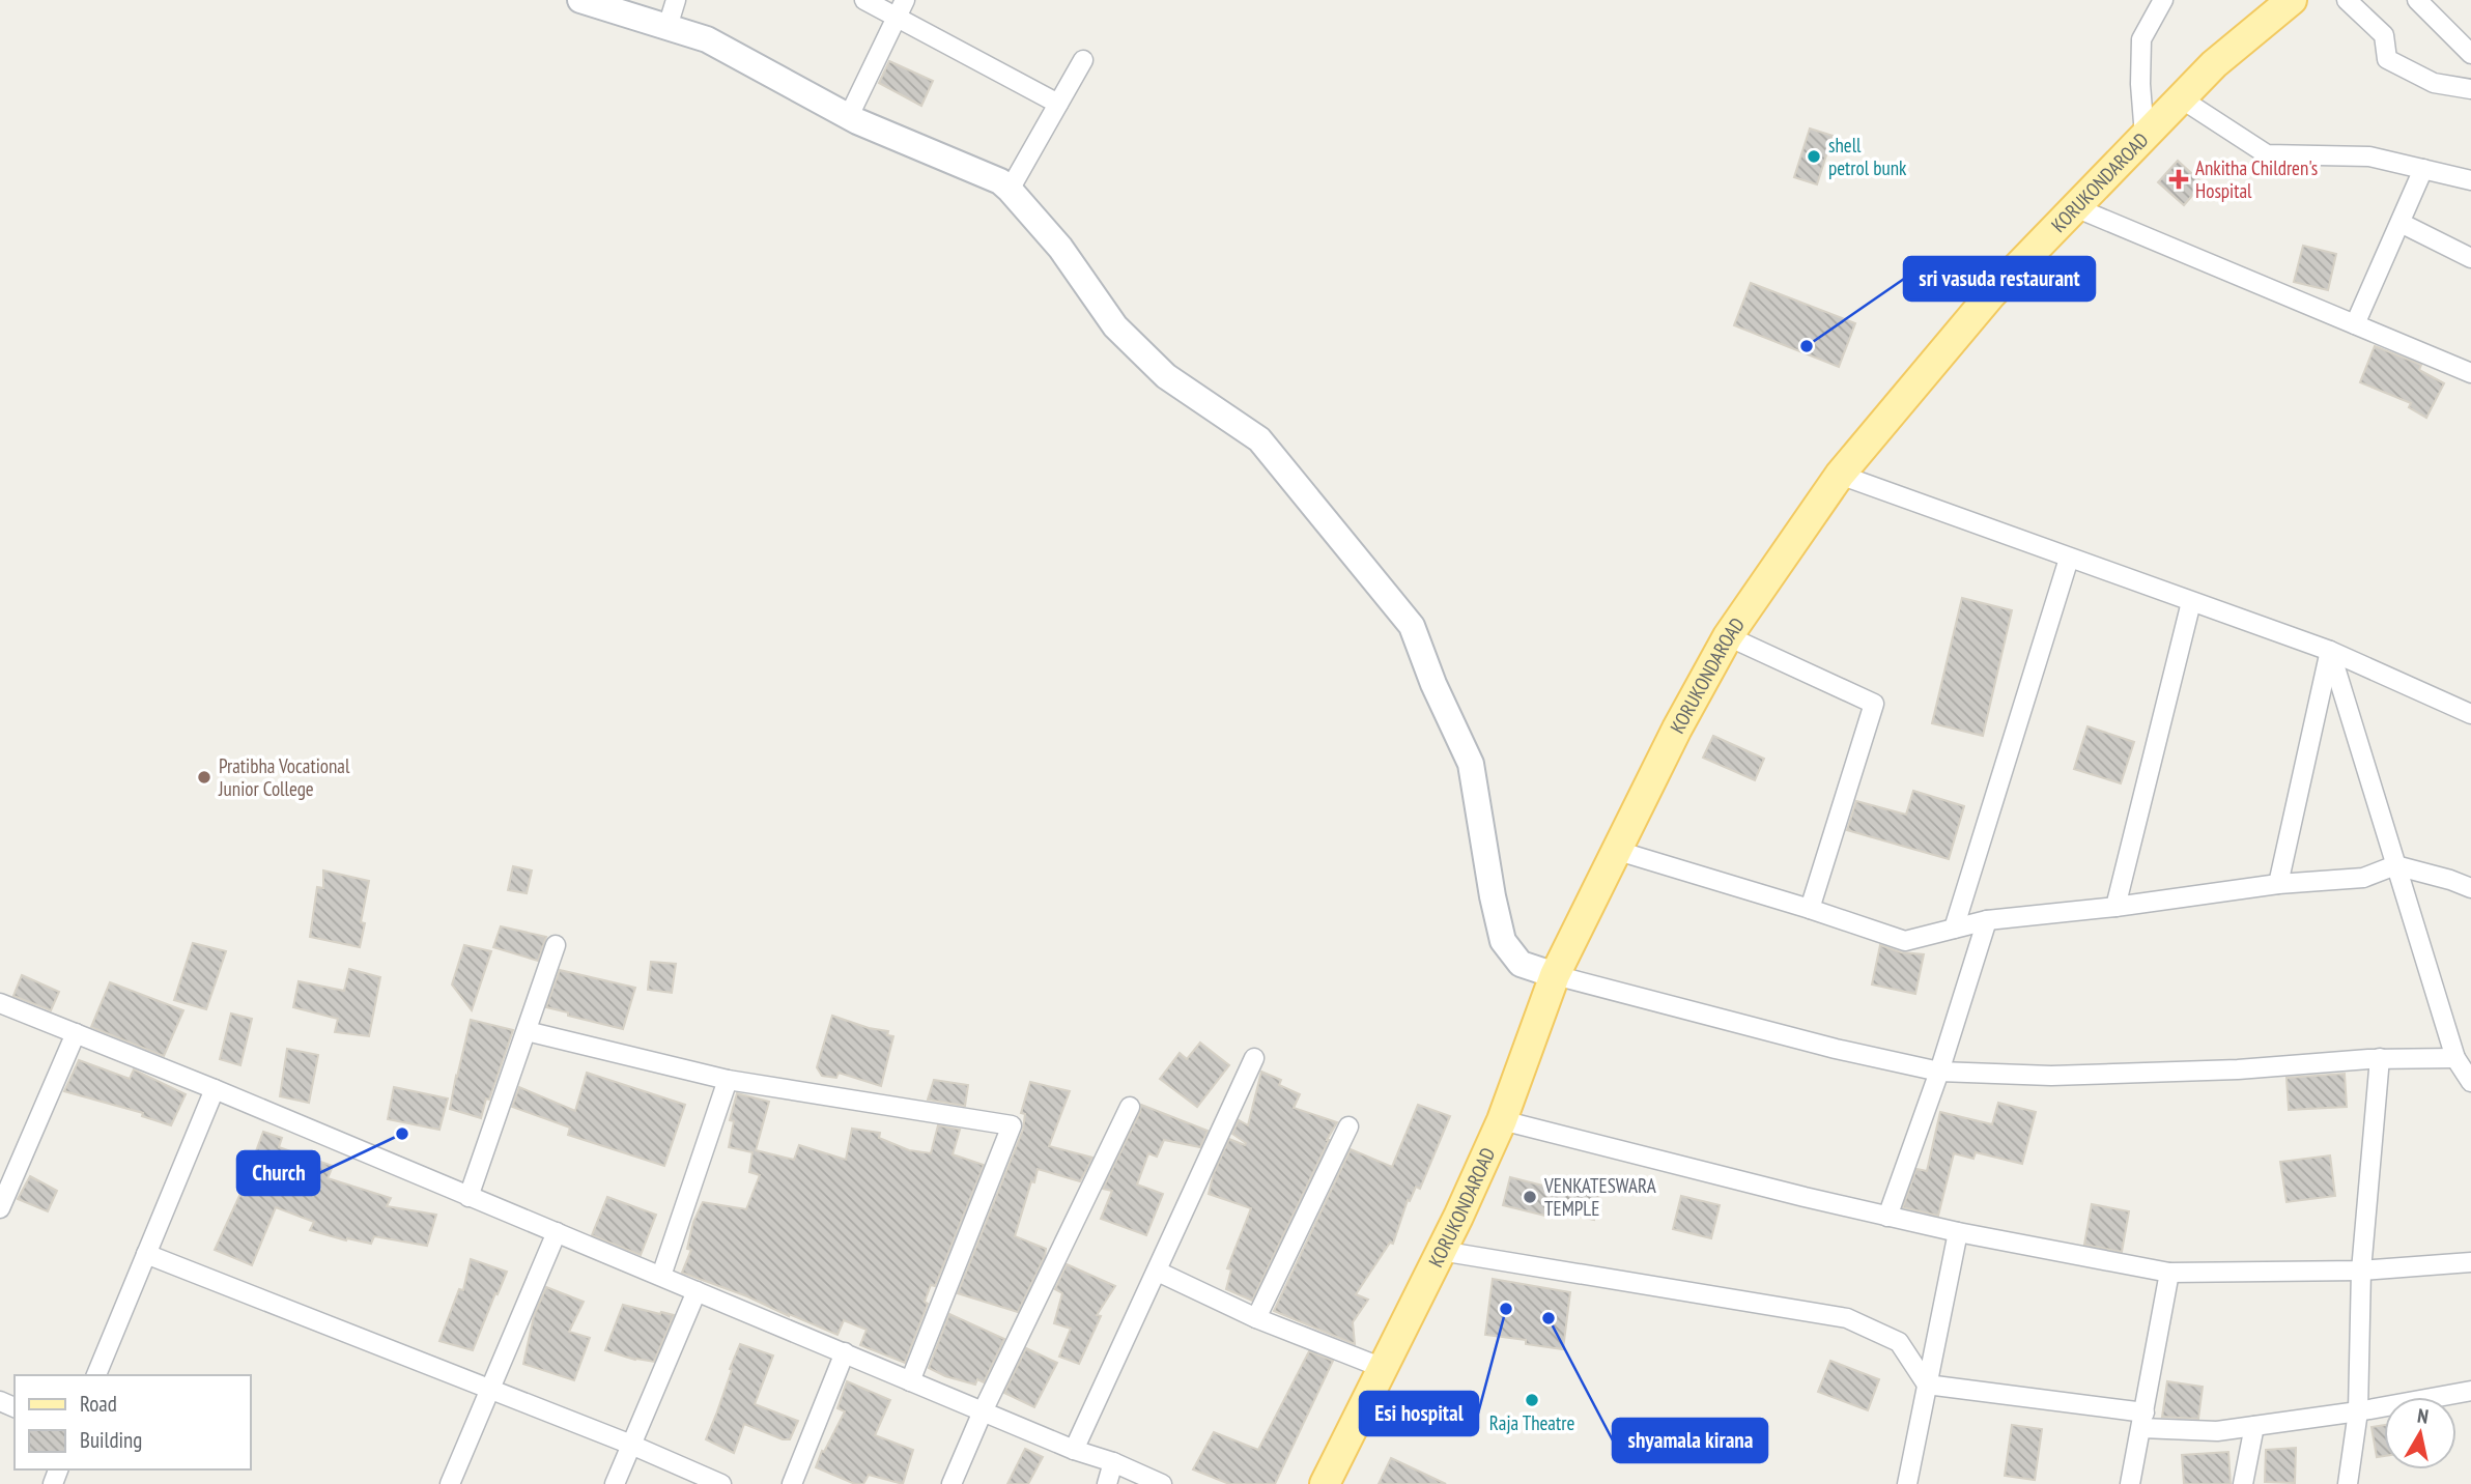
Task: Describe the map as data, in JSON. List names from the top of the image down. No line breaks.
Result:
{"streets":{"main road":["KORUKONDAROAD"]},"places":{"other":["shell petrol bunk","sri vasuda restaurant","Pratibha Vocational Junior College","Church","VENKATESWARA TEMPLE","Esi hospital","shyamala kirana","Raja Theatre"],"health":["Ankitha Children's Hospital"]},"legend":["Road","Building"],"north":"top"}
